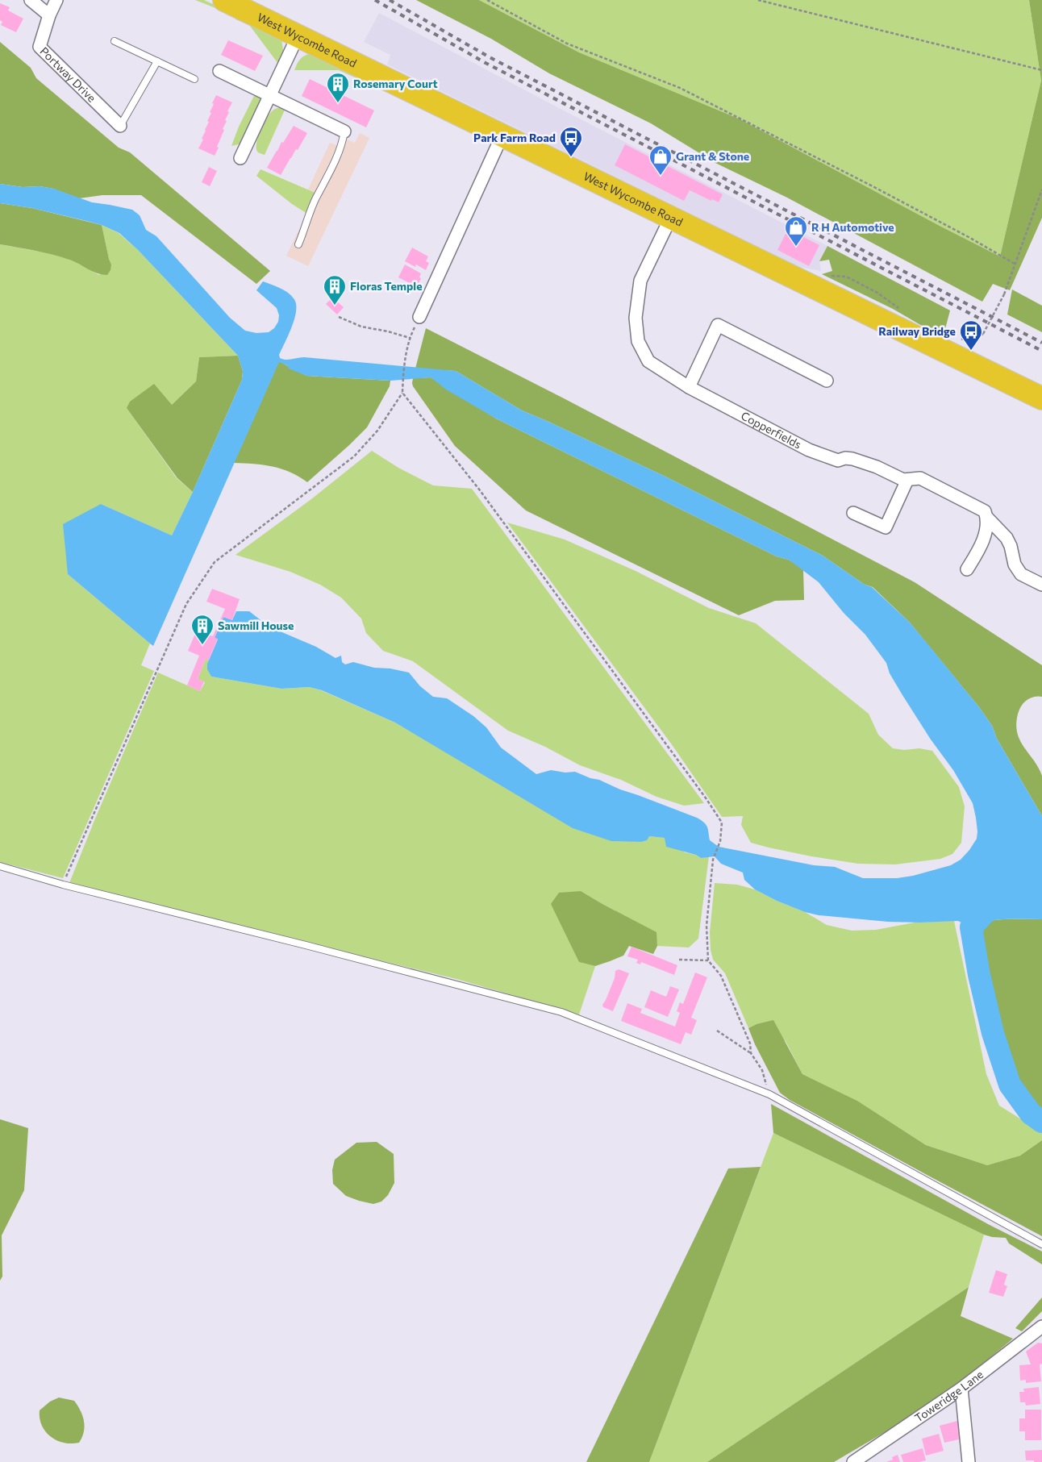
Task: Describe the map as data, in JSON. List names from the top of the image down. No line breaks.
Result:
{"streets":{"highway":["West Wycombe Road"],"street":["Portway Drive","Copperfields","Toweridge Lane"]},"crossings":[["West Wycombe Road","Copperfields"]],"places":{"building":["Rosemary Court","Floras Temple","Sawmill House"],"bus stop":["Park Farm Road","Railway Bridge"],"shop":["Grant & Stone","R H Automotive"]}}
